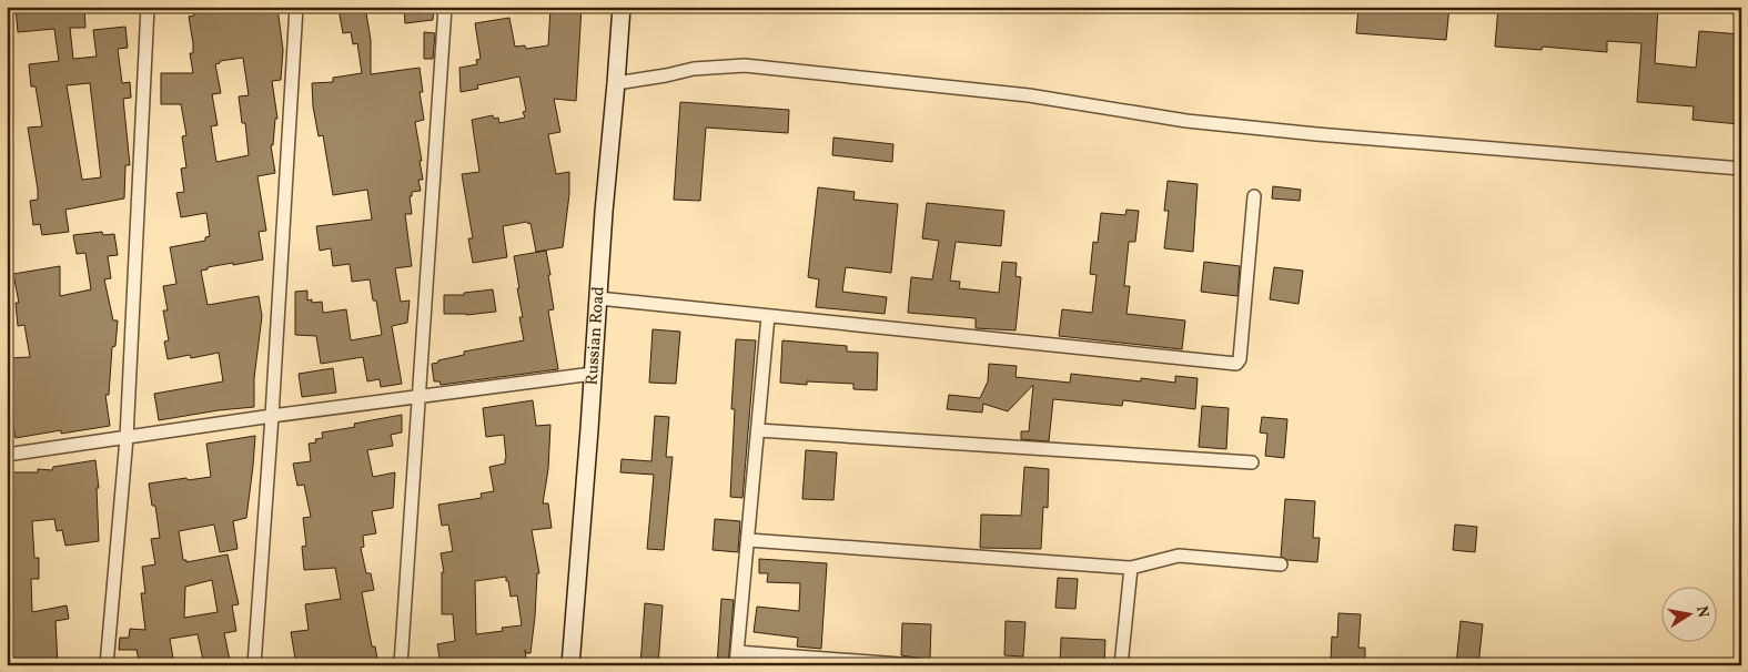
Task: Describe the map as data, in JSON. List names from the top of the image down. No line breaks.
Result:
{"streets":{"main road":["Russian Road"]},"north":"right"}
